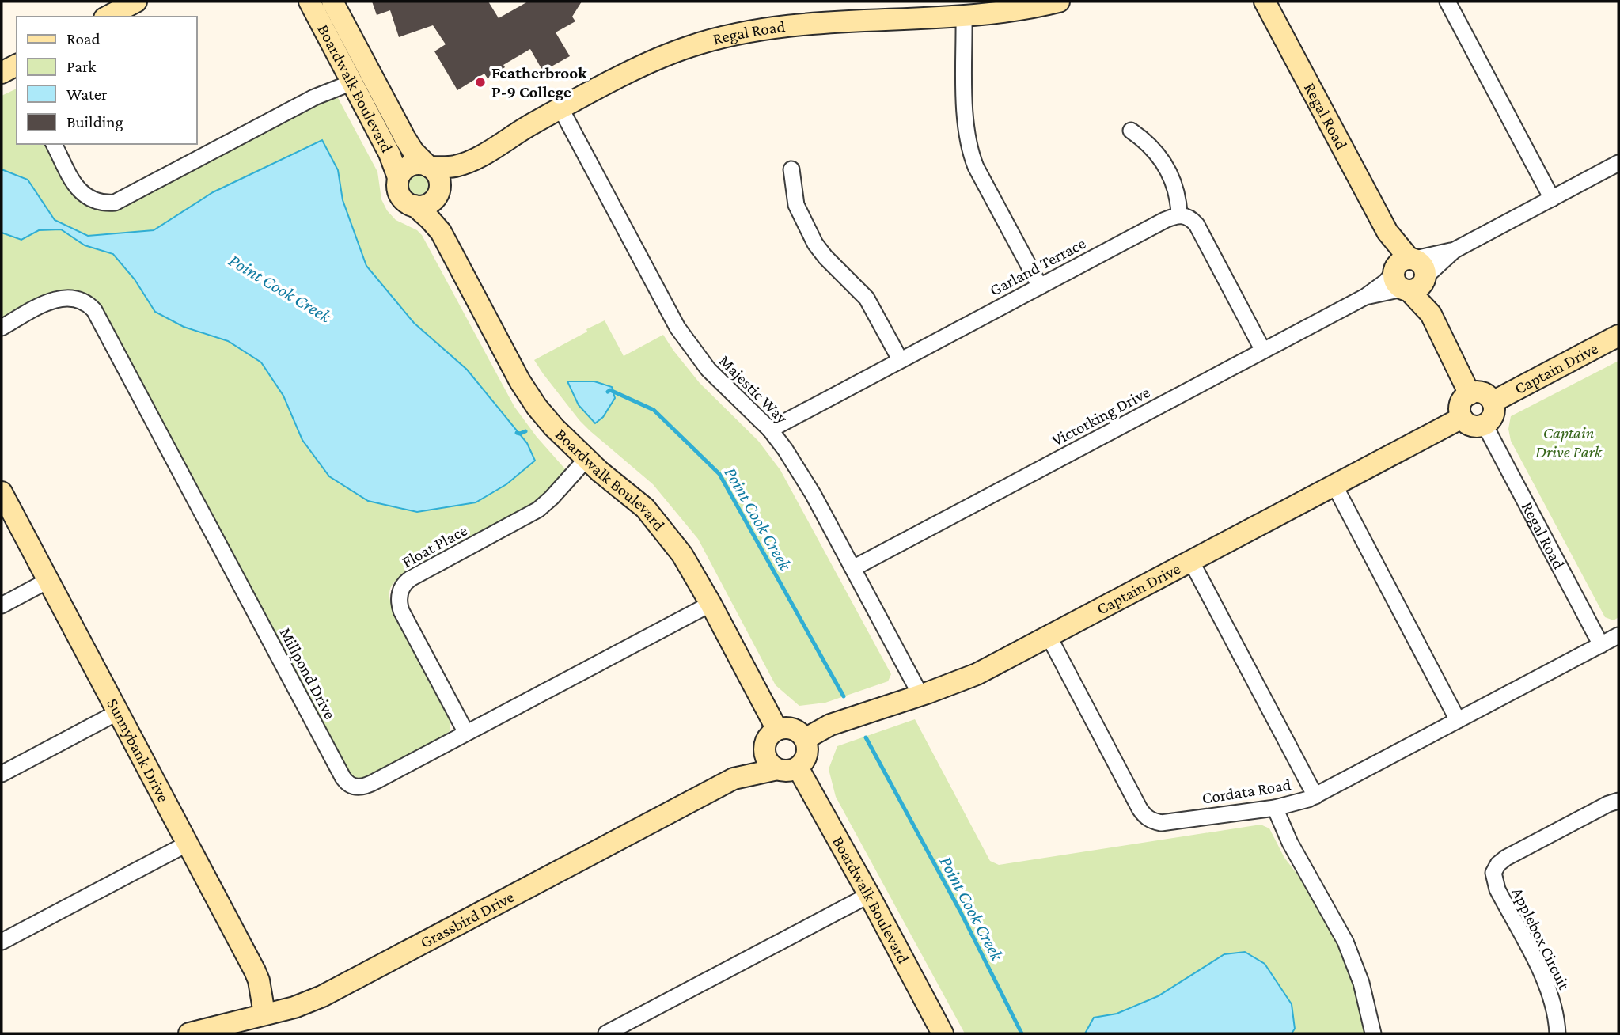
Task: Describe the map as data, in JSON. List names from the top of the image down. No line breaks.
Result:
{"streets":{"street":["Regal Road","Boardwalk Boulevard","Garland Terrace","Captain Drive","Majestic Way","Victorking Drive","Float Place","Millpond Drive","Sunnybank Drive","Cordata Road","Grassbird Drive","Applebox Circuit"]},"crossings":[["Regal Road","Boardwalk Boulevard"],["Regal Road","Captain Drive"],["Regal Road","Majestic Way"],["Regal Road","Victorking Drive"],["Regal Road","Cordata Road"],["Boardwalk Boulevard","Captain Drive"],["Boardwalk Boulevard","Float Place"],["Boardwalk Boulevard","Millpond Drive"],["Boardwalk Boulevard","Grassbird Drive"],["Garland Terrace","Majestic Way"],["Captain Drive","Majestic Way"],["Captain Drive","Cordata Road"],["Captain Drive","Grassbird Drive"],["Majestic Way","Victorking Drive"],["Float Place","Millpond Drive"],["Sunnybank Drive","Grassbird Drive"]],"water":["Point Cook Creek"],"parks":["Captain Drive Park"],"places":["Featherbrook P-9 College"],"legend":["Road","Park","Water","Building"]}
